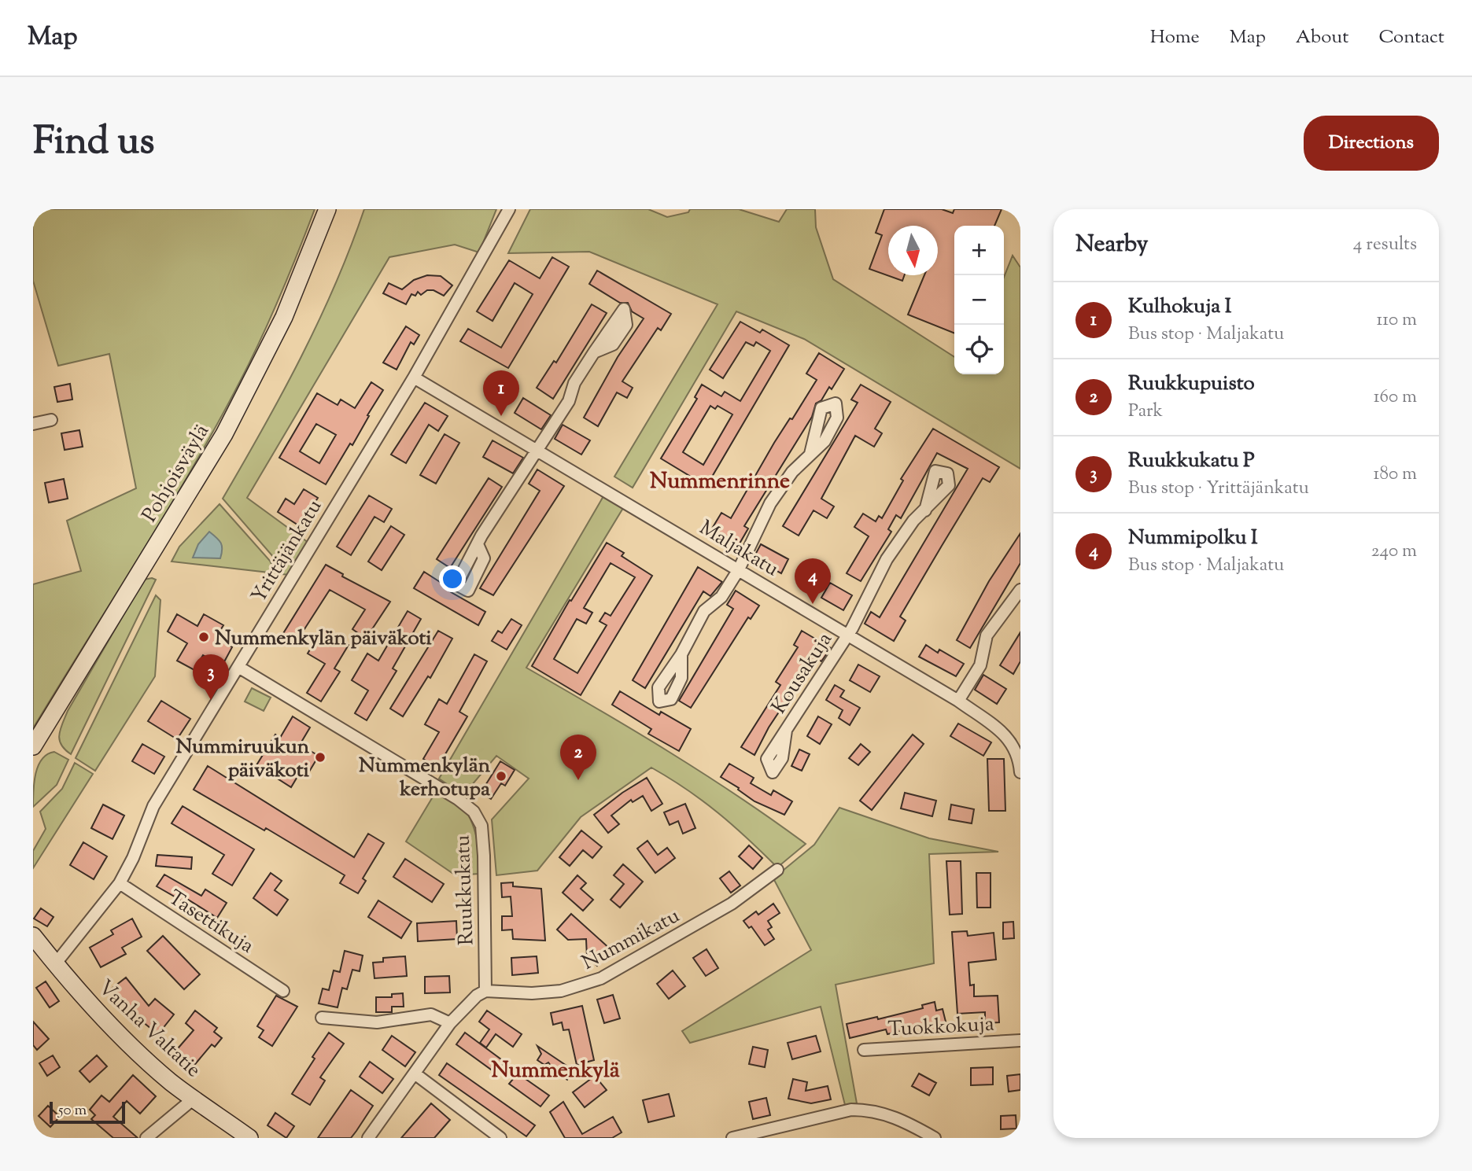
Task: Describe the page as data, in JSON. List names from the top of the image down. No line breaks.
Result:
{"streets":{"street":["Pohjoisväylä","Maljakatu","Yrittäjänkatu","Kousakuja","Ruukkukatu","Tasettikuja","Nummikatu","Tuokkokuja","Vanha Valtatie"]},"crossings":[["Maljakatu","Yrittäjänkatu"],["Maljakatu","Kousakuja"],["Yrittäjänkatu","Ruukkukatu"],["Yrittäjänkatu","Tasettikuja"],["Yrittäjänkatu","Vanha Valtatie"],["Ruukkukatu","Nummikatu"]],"districts":["Nummenrinne","Nummenkylä"],"places":["Nummenkylän päiväkoti","Nummiruukun päiväkoti","Nummenkylän kerhotupa"],"scale_bar":"50 m","north":"bottom","page":{"header":"Map","nav":["Home","Map","About","Contact"],"title":"Find us","buttons":"Directions","heading":["Nearby","4 results"],"map_buttons":["+","−"],"list":[{"mark":"1","name":"Kulhokuja I","note":"Bus stop · Maljakatu","value":"110 m"},{"mark":"2","name":"Ruukkupuisto","note":"Park","value":"160 m"},{"mark":"3","name":"Ruukkukatu P","note":"Bus stop · Yrittäjänkatu","value":"180 m"},{"mark":"4","name":"Nummipolku I","note":"Bus stop · Maljakatu","value":"240 m"}],"pins":["1","4","3","2"],"scale":"50 m"}}
